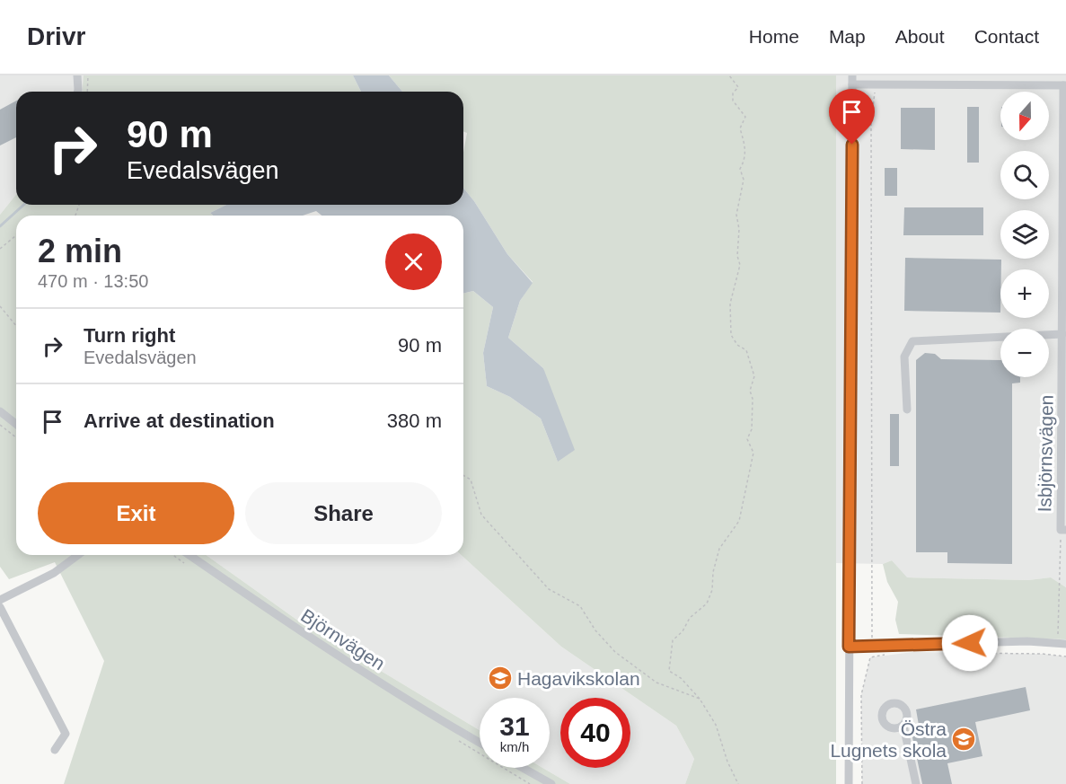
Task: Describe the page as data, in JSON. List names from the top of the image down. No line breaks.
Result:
{"streets":{"street":["Isbjörnsvägen","Björnvägen"]},"places":{"school or university":["Hagavikskolan","Östra Lugnets skola"]},"north":"bottom","page":{"header":"Drivr","nav":["Home","Map","About","Contact"],"map_buttons":["+","−"],"turn":["90 m","Evedalsvägen"],"heading":["2 min","470 m · 13:50"],"list":[{"name":"Turn right","note":"Evedalsvägen","value":"90 m"},{"name":"Arrive at destination","value":"380 m"}],"buttons":["Exit","Share"],"speed":"31 km/h","limit":"40"}}
